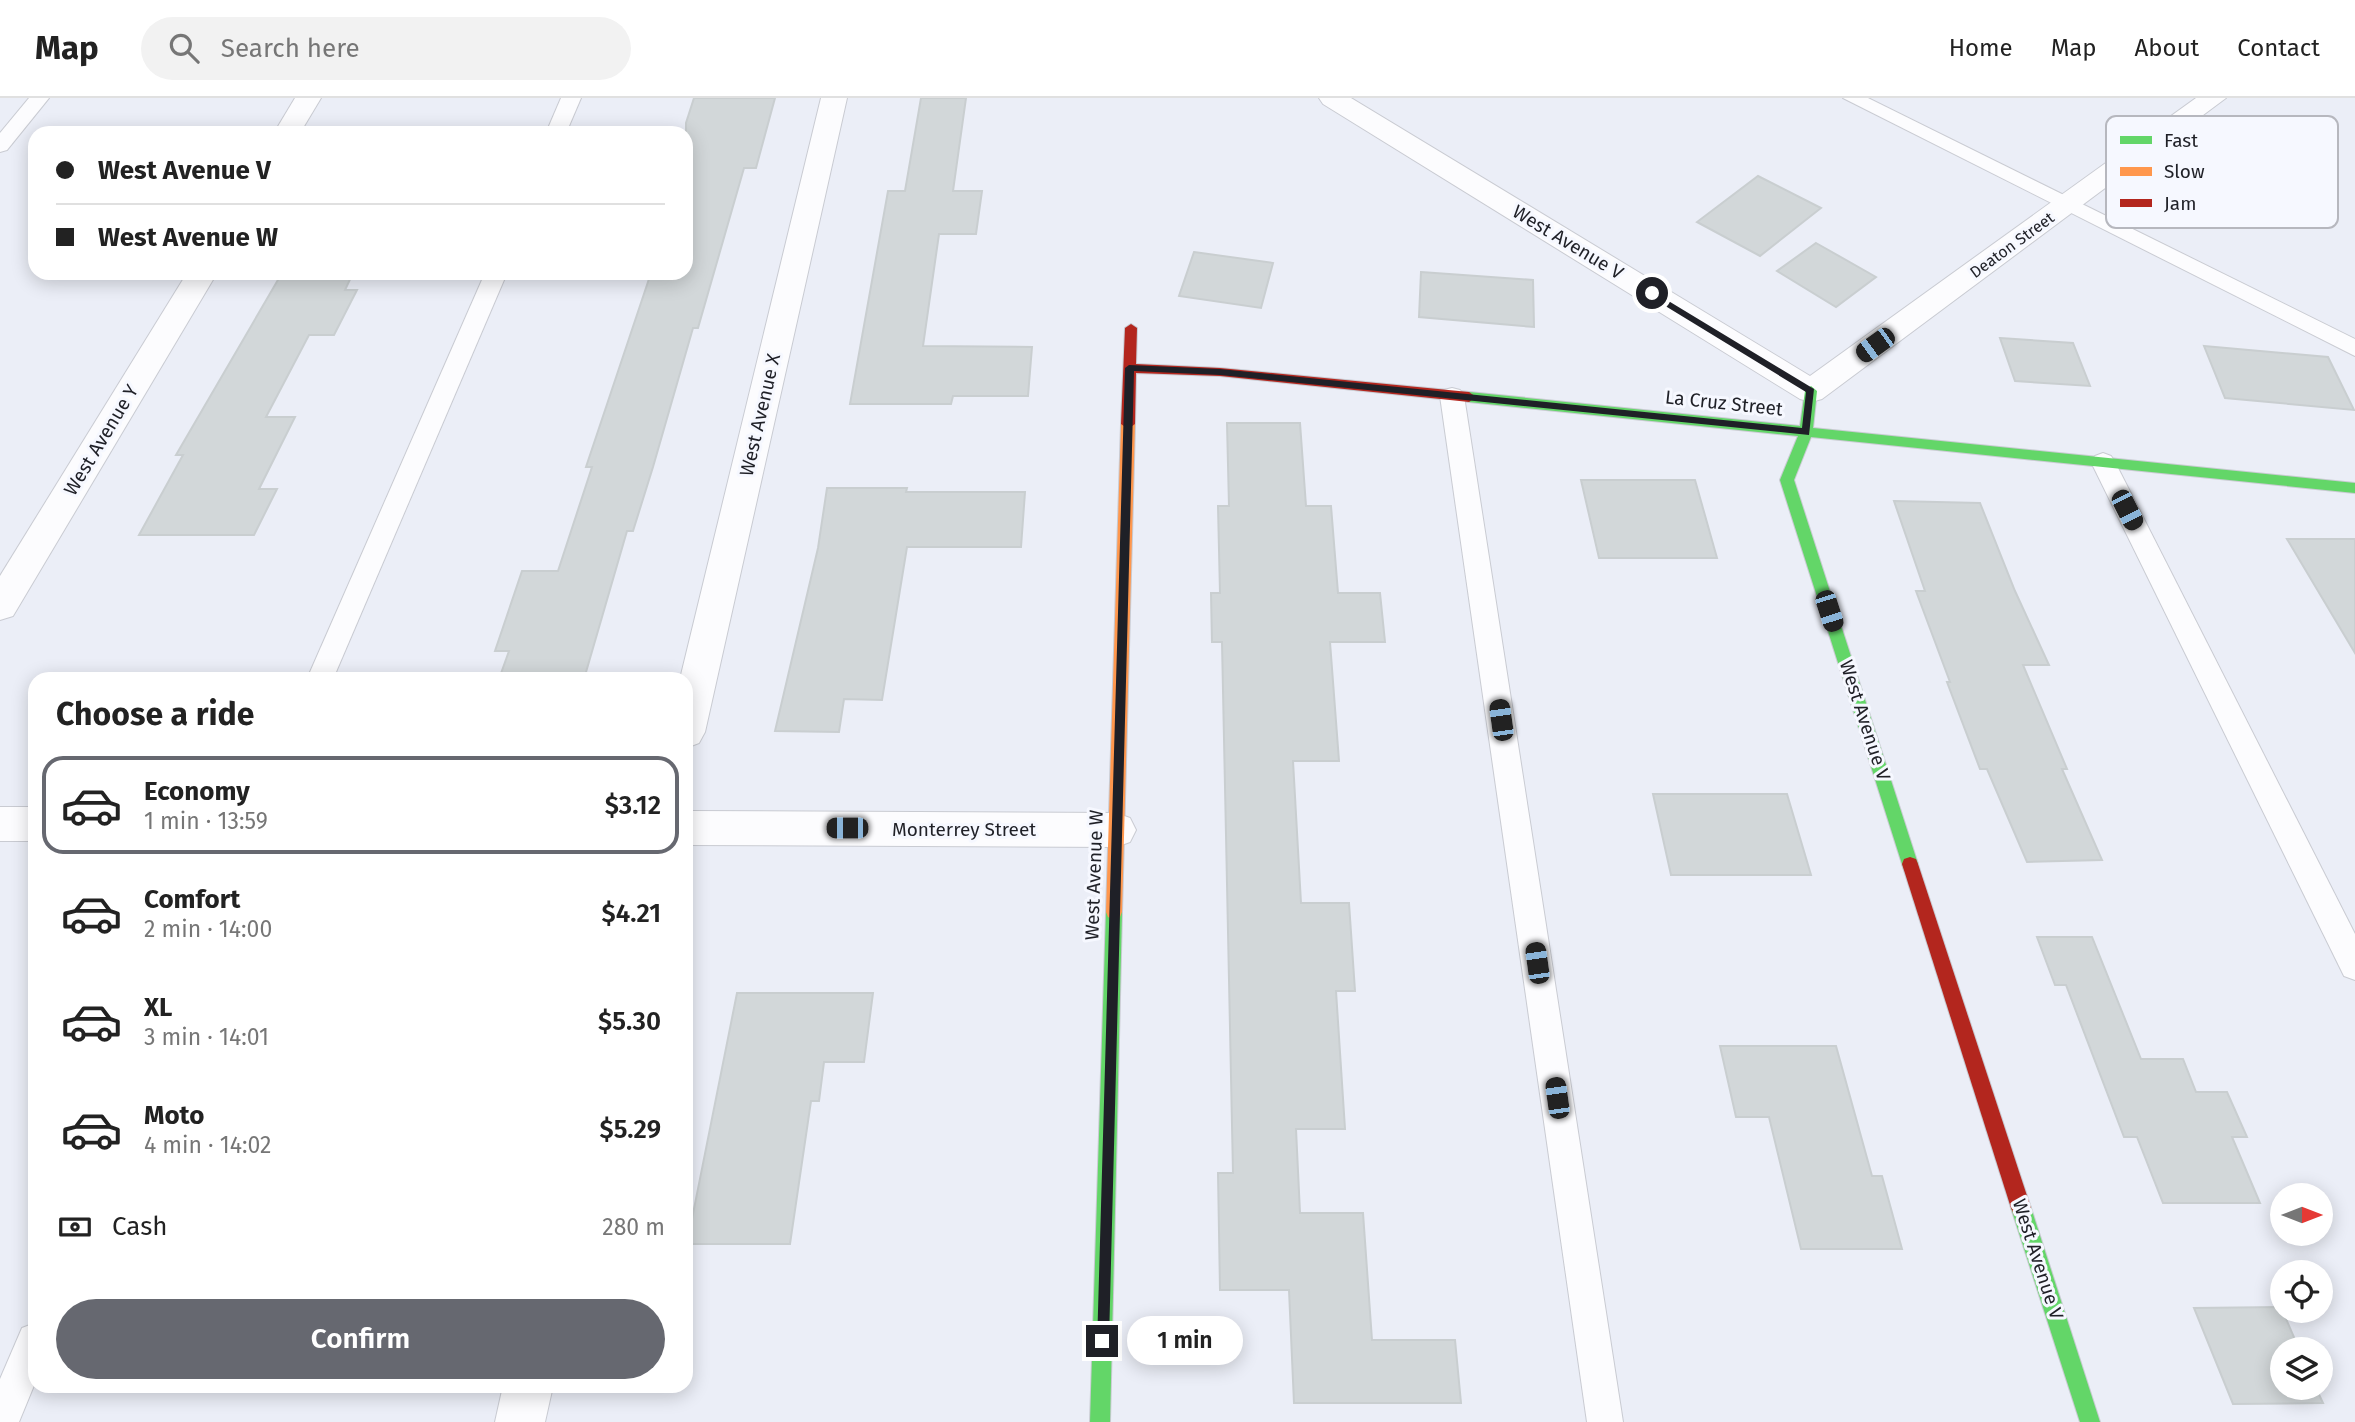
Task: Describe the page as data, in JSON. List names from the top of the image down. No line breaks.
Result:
{"streets":{"street":["West Avenue V","Deaton Street","La Cruz Street","West Avenue X","West Avenue Y","Monterrey Street","West Avenue W"]},"crossings":[["West Avenue V","Deaton Street"],["West Avenue V","La Cruz Street"],["La Cruz Street","West Avenue W"],["Monterrey Street","West Avenue W"]],"legend":["Fast","Slow","Jam"],"north":"right","page":{"header":"Map","search":"Search here","nav":["Home","Map","About","Contact"],"banner":["West Avenue V","West Avenue W"],"heading":"Choose a ride","list":[{"name":"Economy","note":"1 min · 13:59","value":"$3.12"},{"name":"Comfort","note":"2 min · 14:00","value":"$4.21"},{"name":"XL","note":"3 min · 14:01","value":"$5.30"},{"name":"Moto","note":"4 min · 14:02","value":"$5.29"}],"pay":["Cash","280 m"],"buttons":"Confirm","bubble":"1 min"}}
